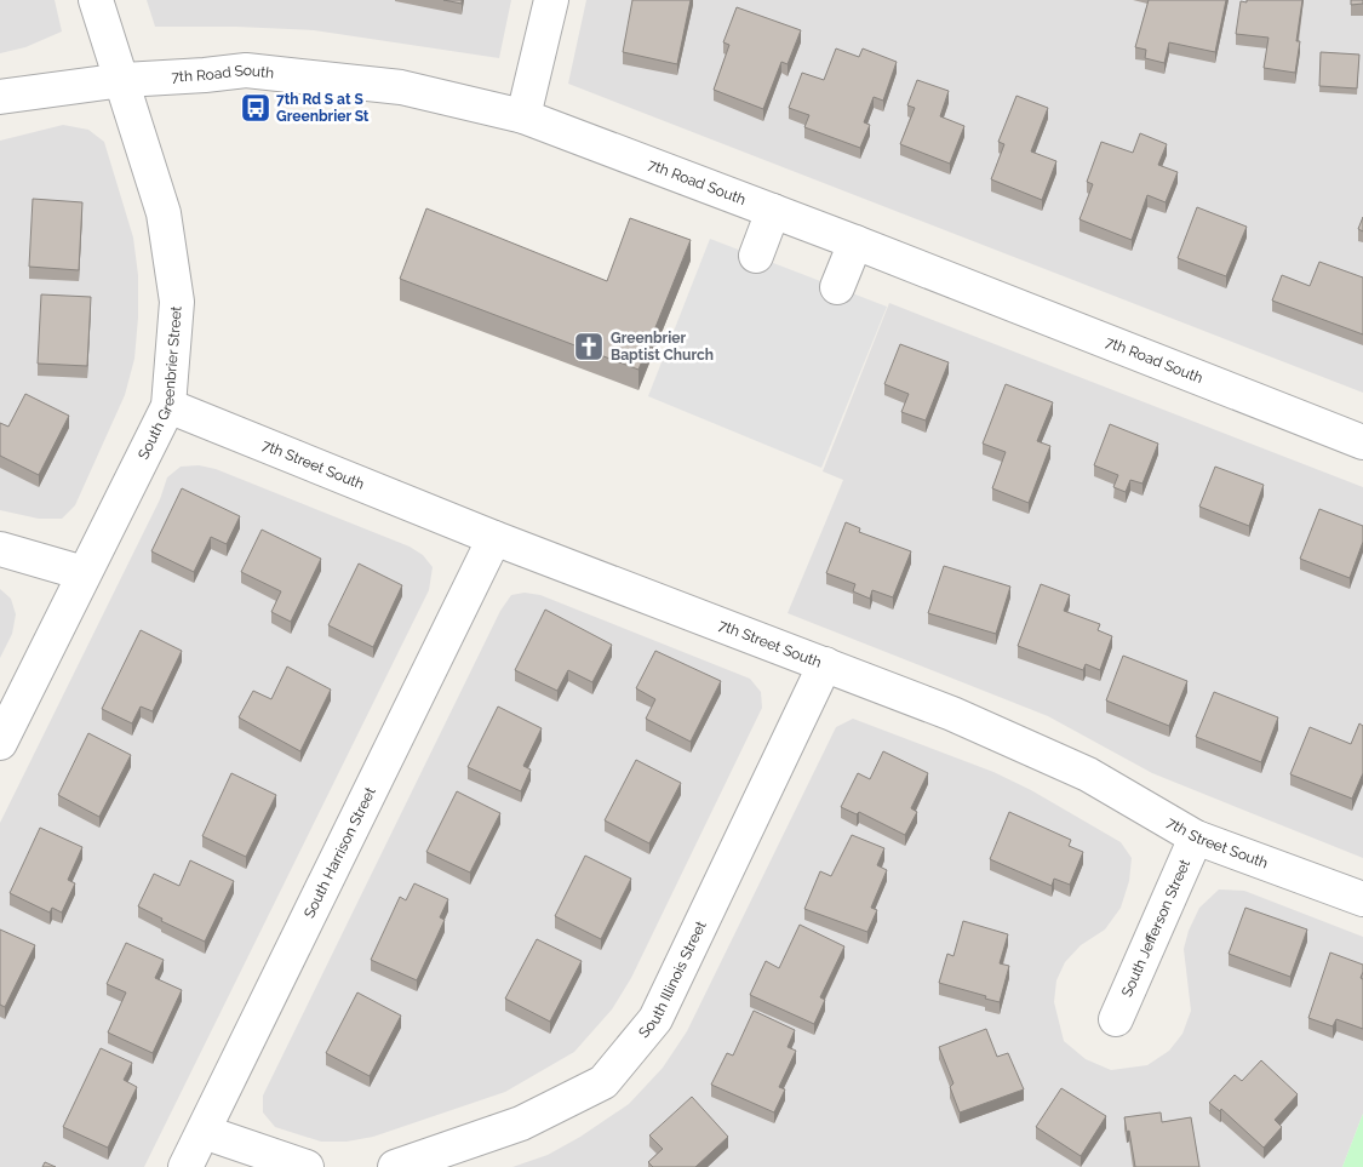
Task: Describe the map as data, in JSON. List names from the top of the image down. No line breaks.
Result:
{"streets":{"street":["7th Road South","South Greenbrier Street","7th Street South","South Harrison Street","South Jefferson Street","South Illinois Street"]},"crossings":[["7th Road South","South Greenbrier Street"],["South Greenbrier Street","7th Street South"],["7th Street South","South Harrison Street"],["7th Street South","South Jefferson Street"],["7th Street South","South Illinois Street"]],"places":{"bus stop":["7th Rd S at S Greenbrier St"],"church":["Greenbrier Baptist Church"]}}
